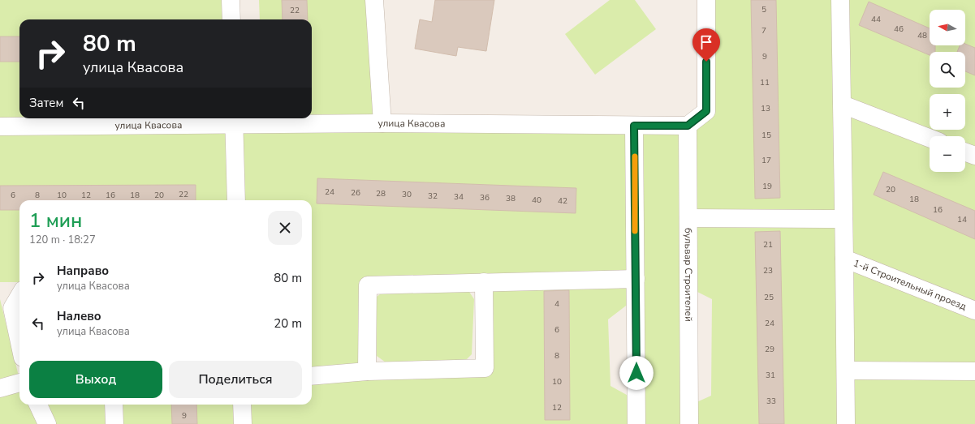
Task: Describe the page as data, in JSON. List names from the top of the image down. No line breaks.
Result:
{"streets":{"street":["улица Квасова","бульвар Строителей","1-й Строительный проезд"]},"crossings":[["улица Квасова","бульвар Строителей"]],"house_numbers":["5","22","44","46","7","48","9","11","13","15","17","19","20","24","26","28","22","30","6","8","10","12","16","18","20","32","34","36","38","18","40","42","16","14","21","23","25","4","24","6","29","8","31","10","33","12","9"],"north":"left","page":{"map_buttons":["+","−"],"turn":["80 m","улица Квасова"],"then":"Затем","heading":["1 мин","120 m · 18:27"],"list":[{"name":"Направо","note":"улица Квасова","value":"80 m"},{"name":"Налево","note":"улица Квасова","value":"20 m"}],"buttons":["Выход","Поделиться"]}}
